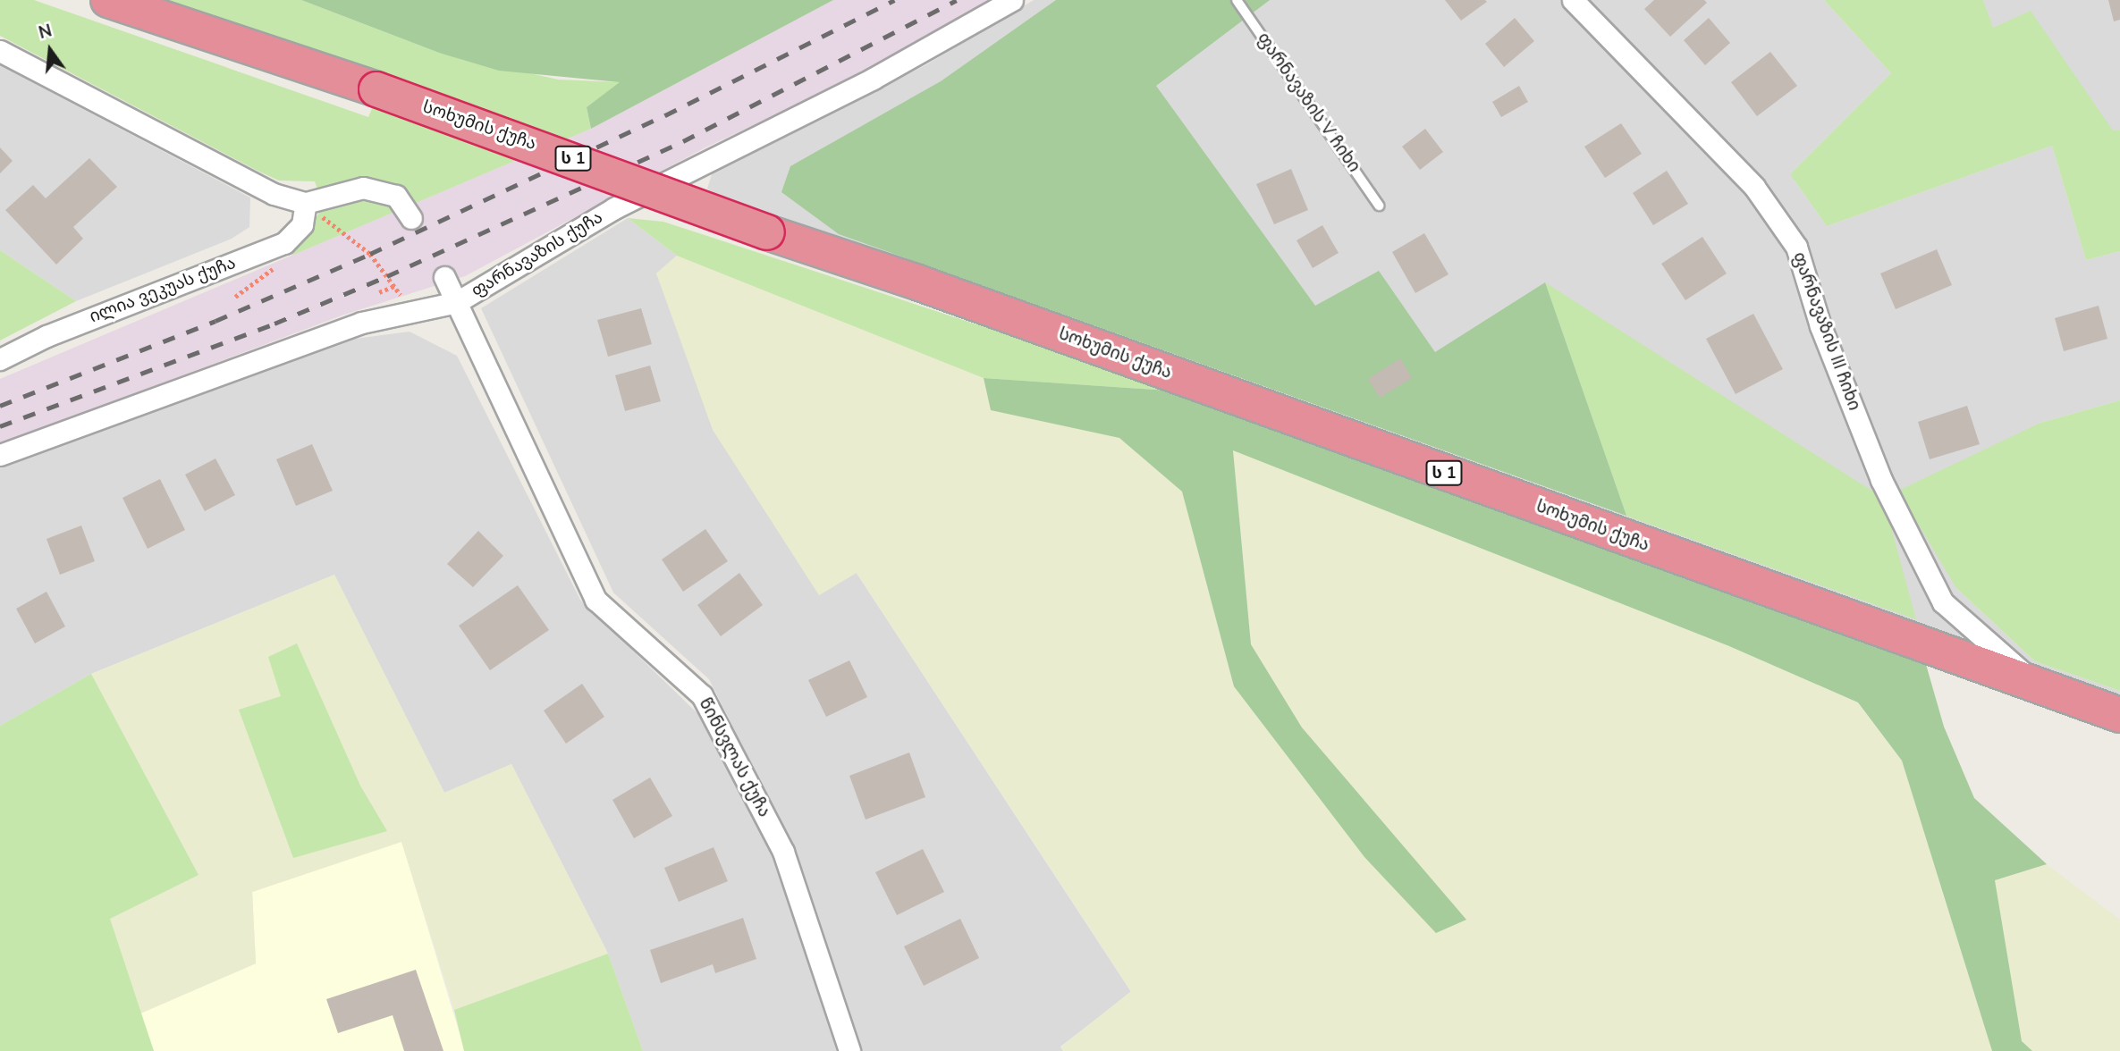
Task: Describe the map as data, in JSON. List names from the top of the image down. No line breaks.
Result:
{"streets":{"highway":["სოხუმის ქუჩა","ს 1"],"street":["ფარნავაზის ქუჩა","ილია ვეკუას ქუჩა","ფარნავაზის III ჩიხი","წინსვლას ქუჩა"],"lane":["ფარნავაზის V ჩიხი"]},"crossings":[["სოხუმის ქუჩა","ფარნავაზის III ჩიხი"],["ფარნავაზის ქუჩა","წინსვლას ქუჩა"]],"north":"top"}
